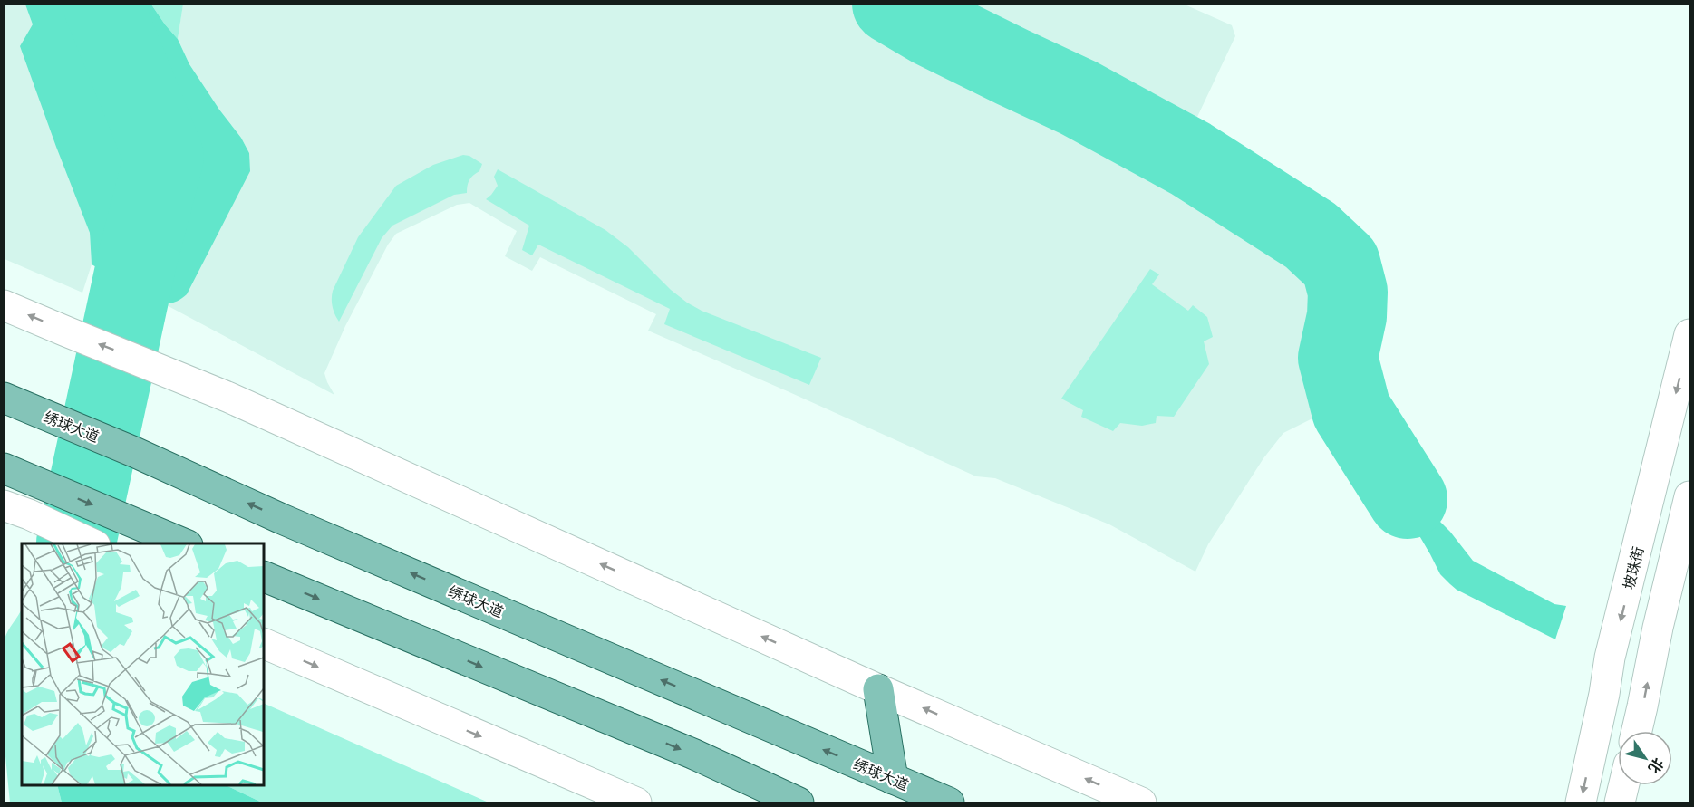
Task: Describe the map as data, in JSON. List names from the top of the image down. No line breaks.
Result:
{"streets":{"main road":["绣球大道"],"street":["坡珠街"]},"north":"bottom right"}
